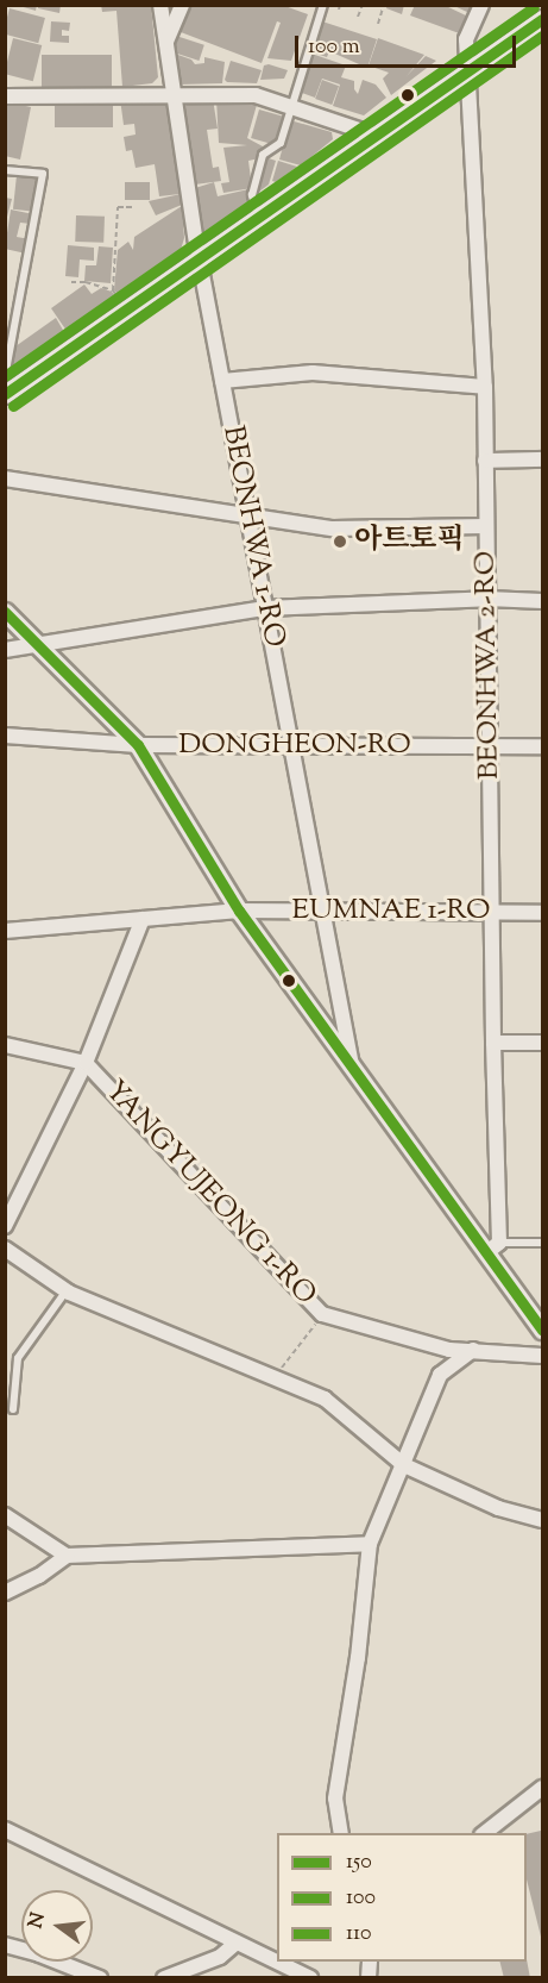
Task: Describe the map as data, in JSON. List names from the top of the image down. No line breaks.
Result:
{"streets":{"street":["BEONHWA 1-RO","BEONHWA 2-RO","DONGHEON-RO","EUMNAE 1-RO","YANGYUJEONG 1-RO"]},"crossings":[["BEONHWA 1-RO","DONGHEON-RO"],["BEONHWA 1-RO","EUMNAE 1-RO"],["BEONHWA 2-RO","DONGHEON-RO"],["BEONHWA 2-RO","EUMNAE 1-RO"]],"places":["아트토픽"],"lines":["transit line 100","transit line 110","transit line 150"],"legend":["150","100","110"],"scale_bar":"100 m","north":"left"}
